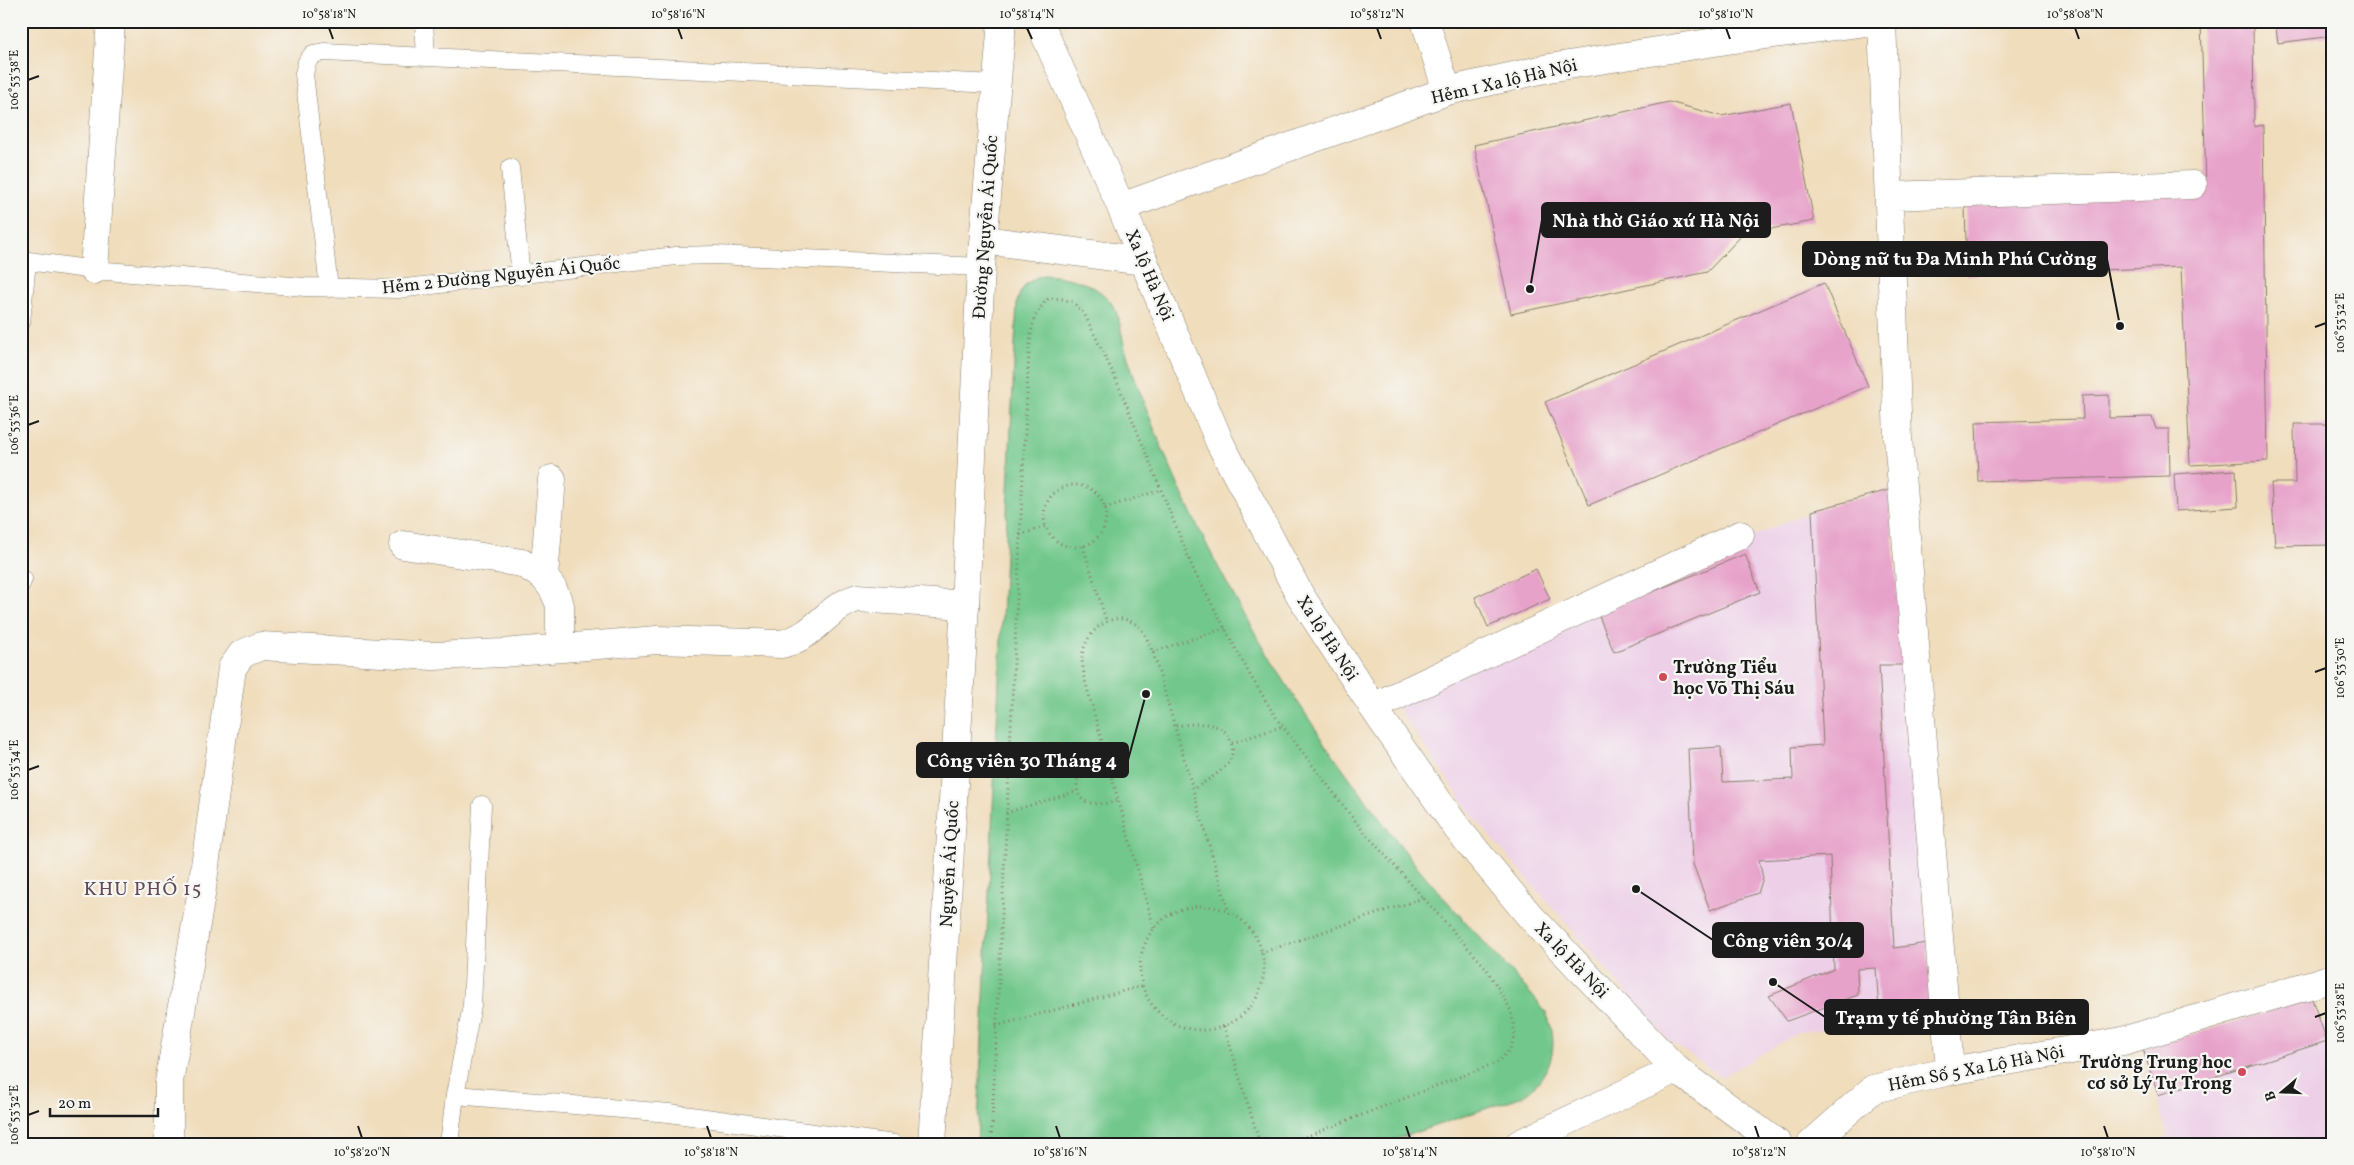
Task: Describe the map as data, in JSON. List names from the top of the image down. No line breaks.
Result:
{"streets":{"main road":["Hẻm 1 Xa lộ Hà Nội","Đường Nguyễn Ái Quốc","Xa lộ Hà Nội","Nguyễn Ái Quốc","Hẻm Số 5 Xa Lộ Hà Nội"],"lane":["Hẻm 2 Đường Nguyễn Ái Quốc"]},"crossings":[["Hẻm 1 Xa lộ Hà Nội","Xa lộ Hà Nội"],["Đường Nguyễn Ái Quốc","Hẻm 2 Đường Nguyễn Ái Quốc"],["Đường Nguyễn Ái Quốc","Nguyễn Ái Quốc"]],"districts":["KHU PHỐ 15"],"places":["Nhà thờ Giáo xứ Hà Nội","Dòng nữ tu Đa Minh Phú Cường","Trường Tiểu học Võ Thị Sáu","Công viên 30 Tháng 4","Công viên 30/4","Trạm y tế phường Tân Biên","Trường Trung học cơ sở Lý Tự Trọng"],"scale_bar":"20 m","north":"left","coordinates":["10°58'18\"N","10°58'16\"N","10°58'14\"N","10°58'12\"N","10°58'10\"N","10°58'08\"N","106°53'38\"E","106°53'32\"E","106°53'36\"E","106°53'30\"E","106°53'34\"E","106°53'28\"E","10°58'20\"N"]}
